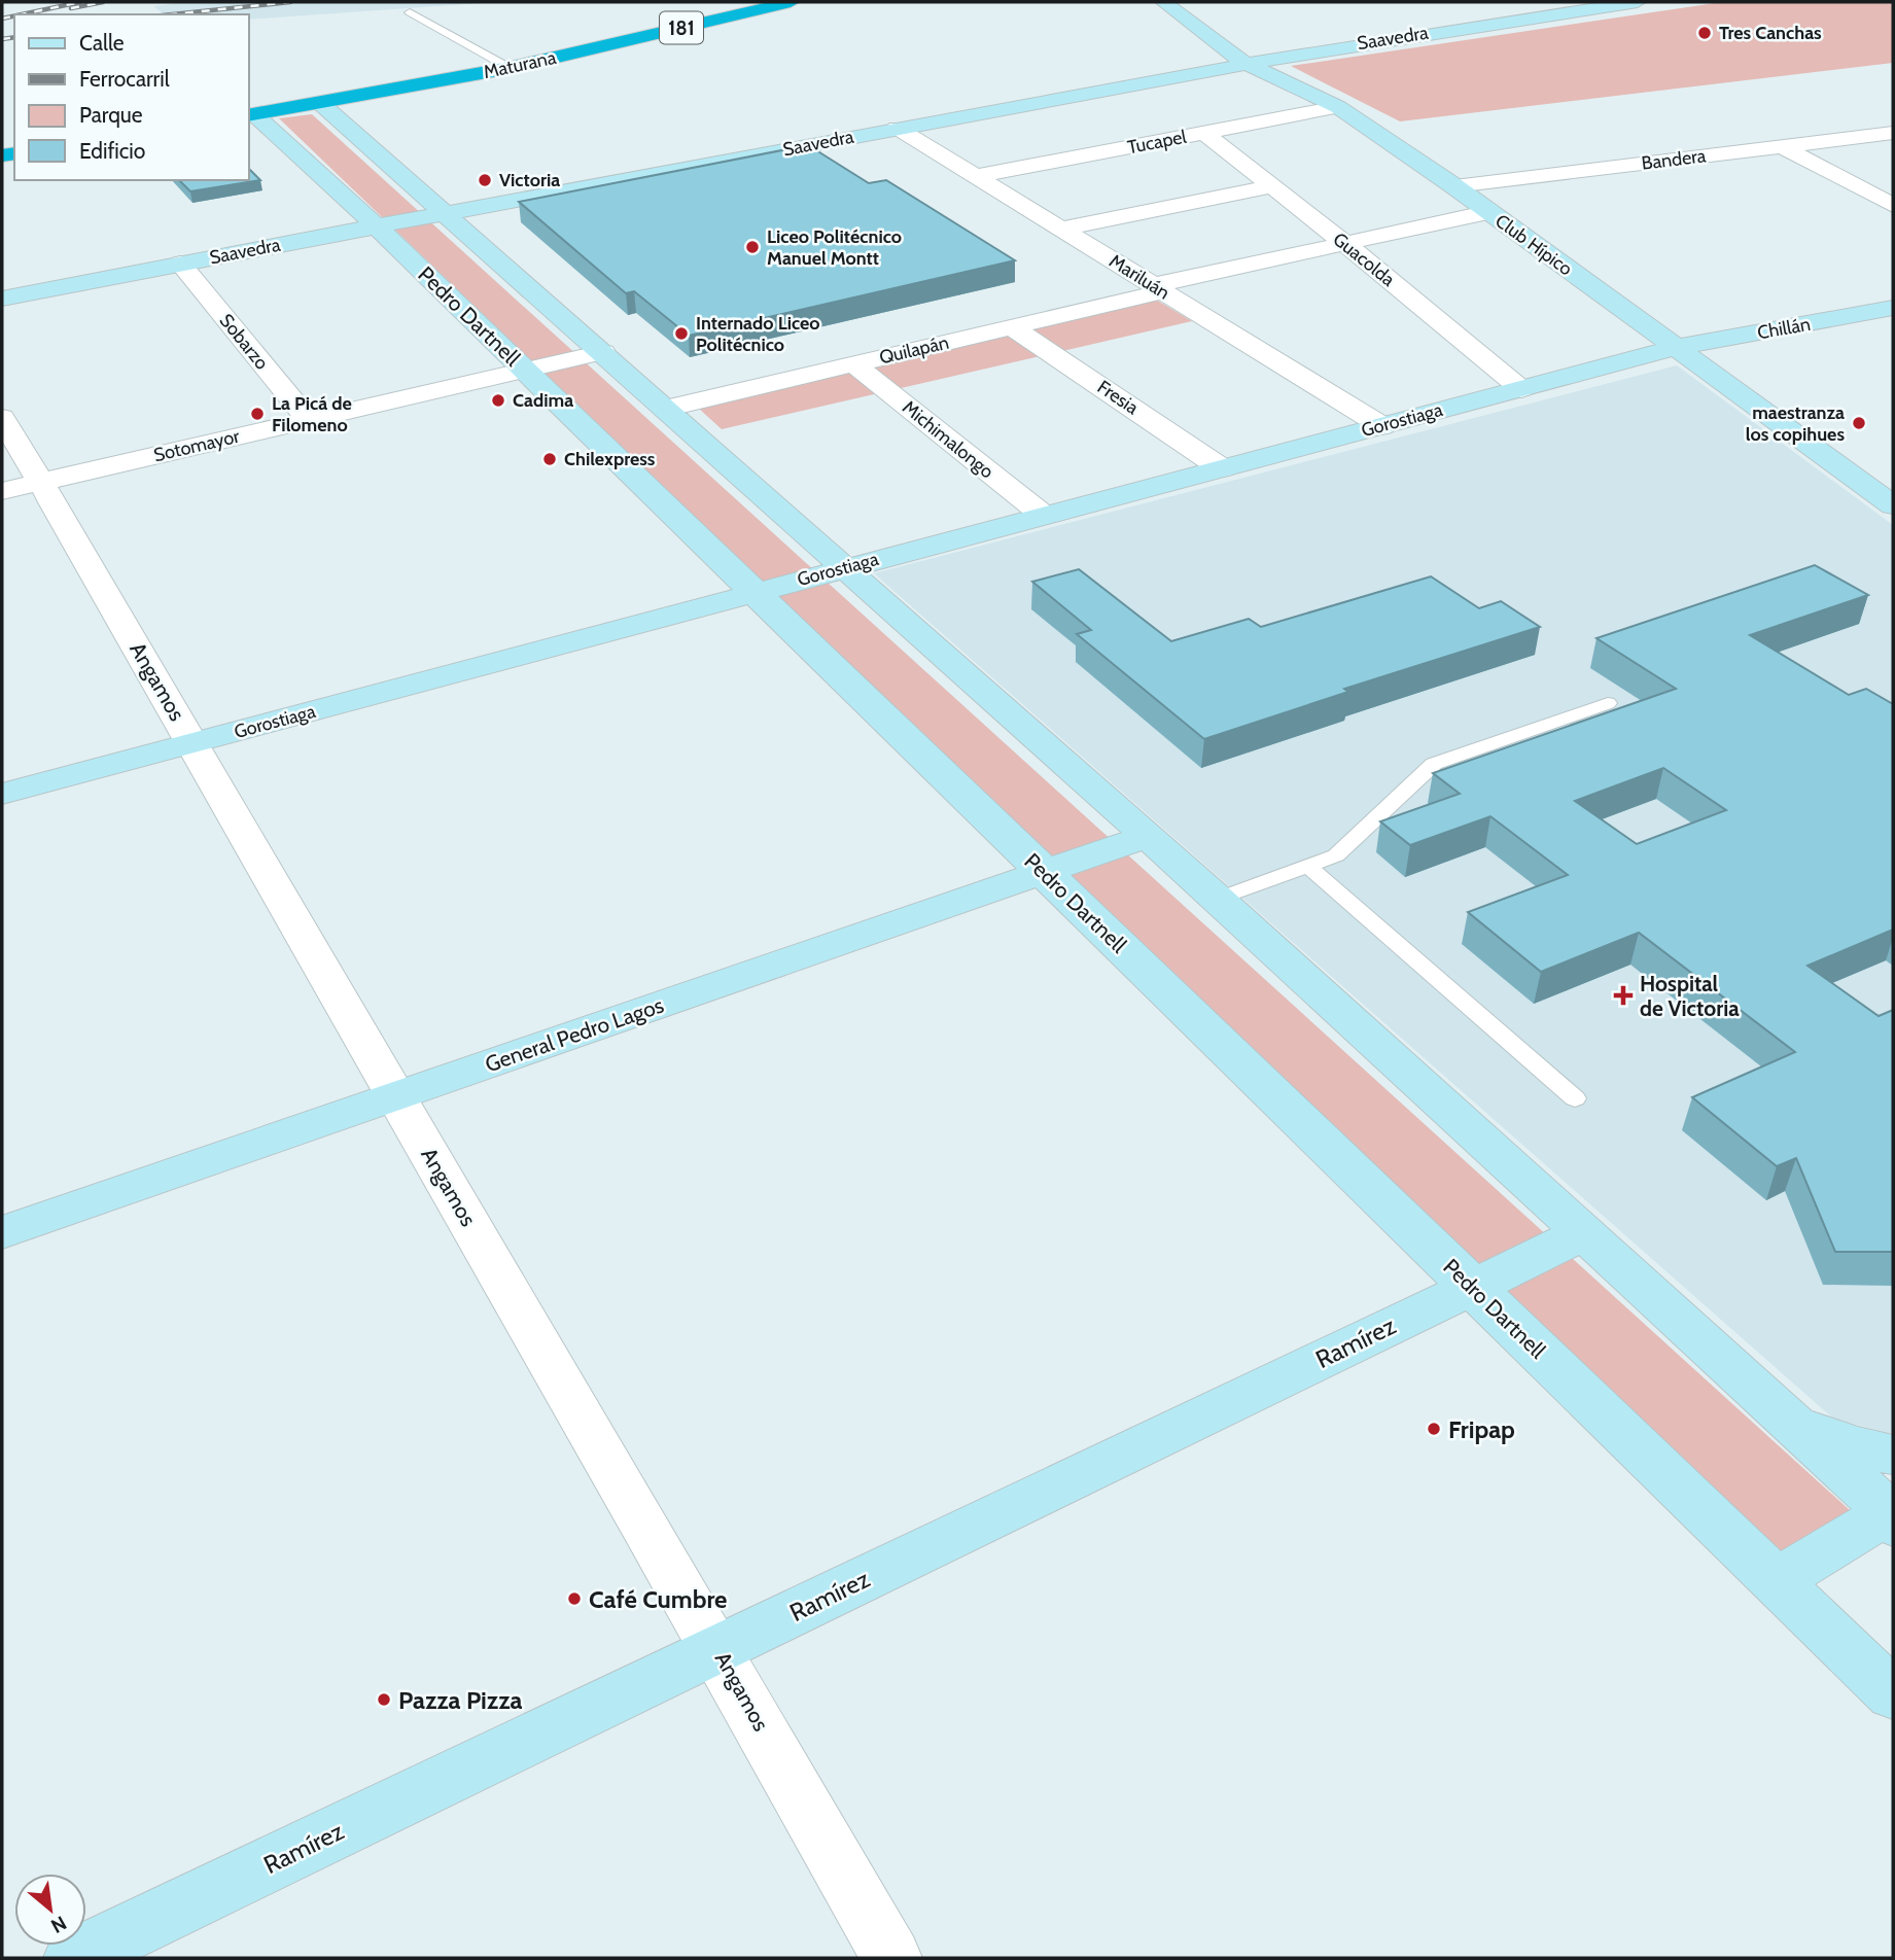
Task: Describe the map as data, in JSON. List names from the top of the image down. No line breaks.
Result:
{"streets":{"highway":["181","Maturana"],"main road":["Saavedra","Club Hípico","Pedro Dartnell","Chillán","Gorostiaga","General Pedro Lagos","Ramírez"],"street":["Tucapel","Bandera","Guacolda","Mariluán","Sobarzo","Quilapán","Fresia","Michimalongo","Sotomayor","Angamos"]},"crossings":[["Saavedra","Club Hípico"],["Saavedra","Mariluán"],["Saavedra","Pedro Dartnell"],["Saavedra","Sobarzo"],["Maturana","Pedro Dartnell"],["Tucapel","Club Hípico"],["Tucapel","Guacolda"],["Tucapel","Mariluán"],["Bandera","Club Hípico"],["Club Hípico","Chillán"],["Club Hípico","Quilapán"],["Club Hípico","Gorostiaga"],["Guacolda","Quilapán"],["Guacolda","Gorostiaga"],["Mariluán","Quilapán"],["Mariluán","Gorostiaga"],["Pedro Dartnell","Gorostiaga"],["Pedro Dartnell","Sotomayor"],["Pedro Dartnell","General Pedro Lagos"],["Pedro Dartnell","Ramírez"],["Chillán","Gorostiaga"],["Sobarzo","Sotomayor"],["Quilapán","Fresia"],["Quilapán","Michimalongo"],["Fresia","Gorostiaga"],["Gorostiaga","Michimalongo"],["Gorostiaga","Angamos"],["Sotomayor","Angamos"],["Angamos","General Pedro Lagos"],["Angamos","Ramírez"]],"places":{"other":["Tres Canchas","Victoria","Liceo Politécnico Manuel Montt","Internado Liceo Politécnico","Cadima","La Picá de Filomeno","maestranza los copihues","Chilexpress","Fripap","Café Cumbre","Pazza Pizza"],"health":["Hospital de Victoria"]},"legend":["Calle","Ferrocarril","Parque","Edificio"],"north":"bottom right"}
